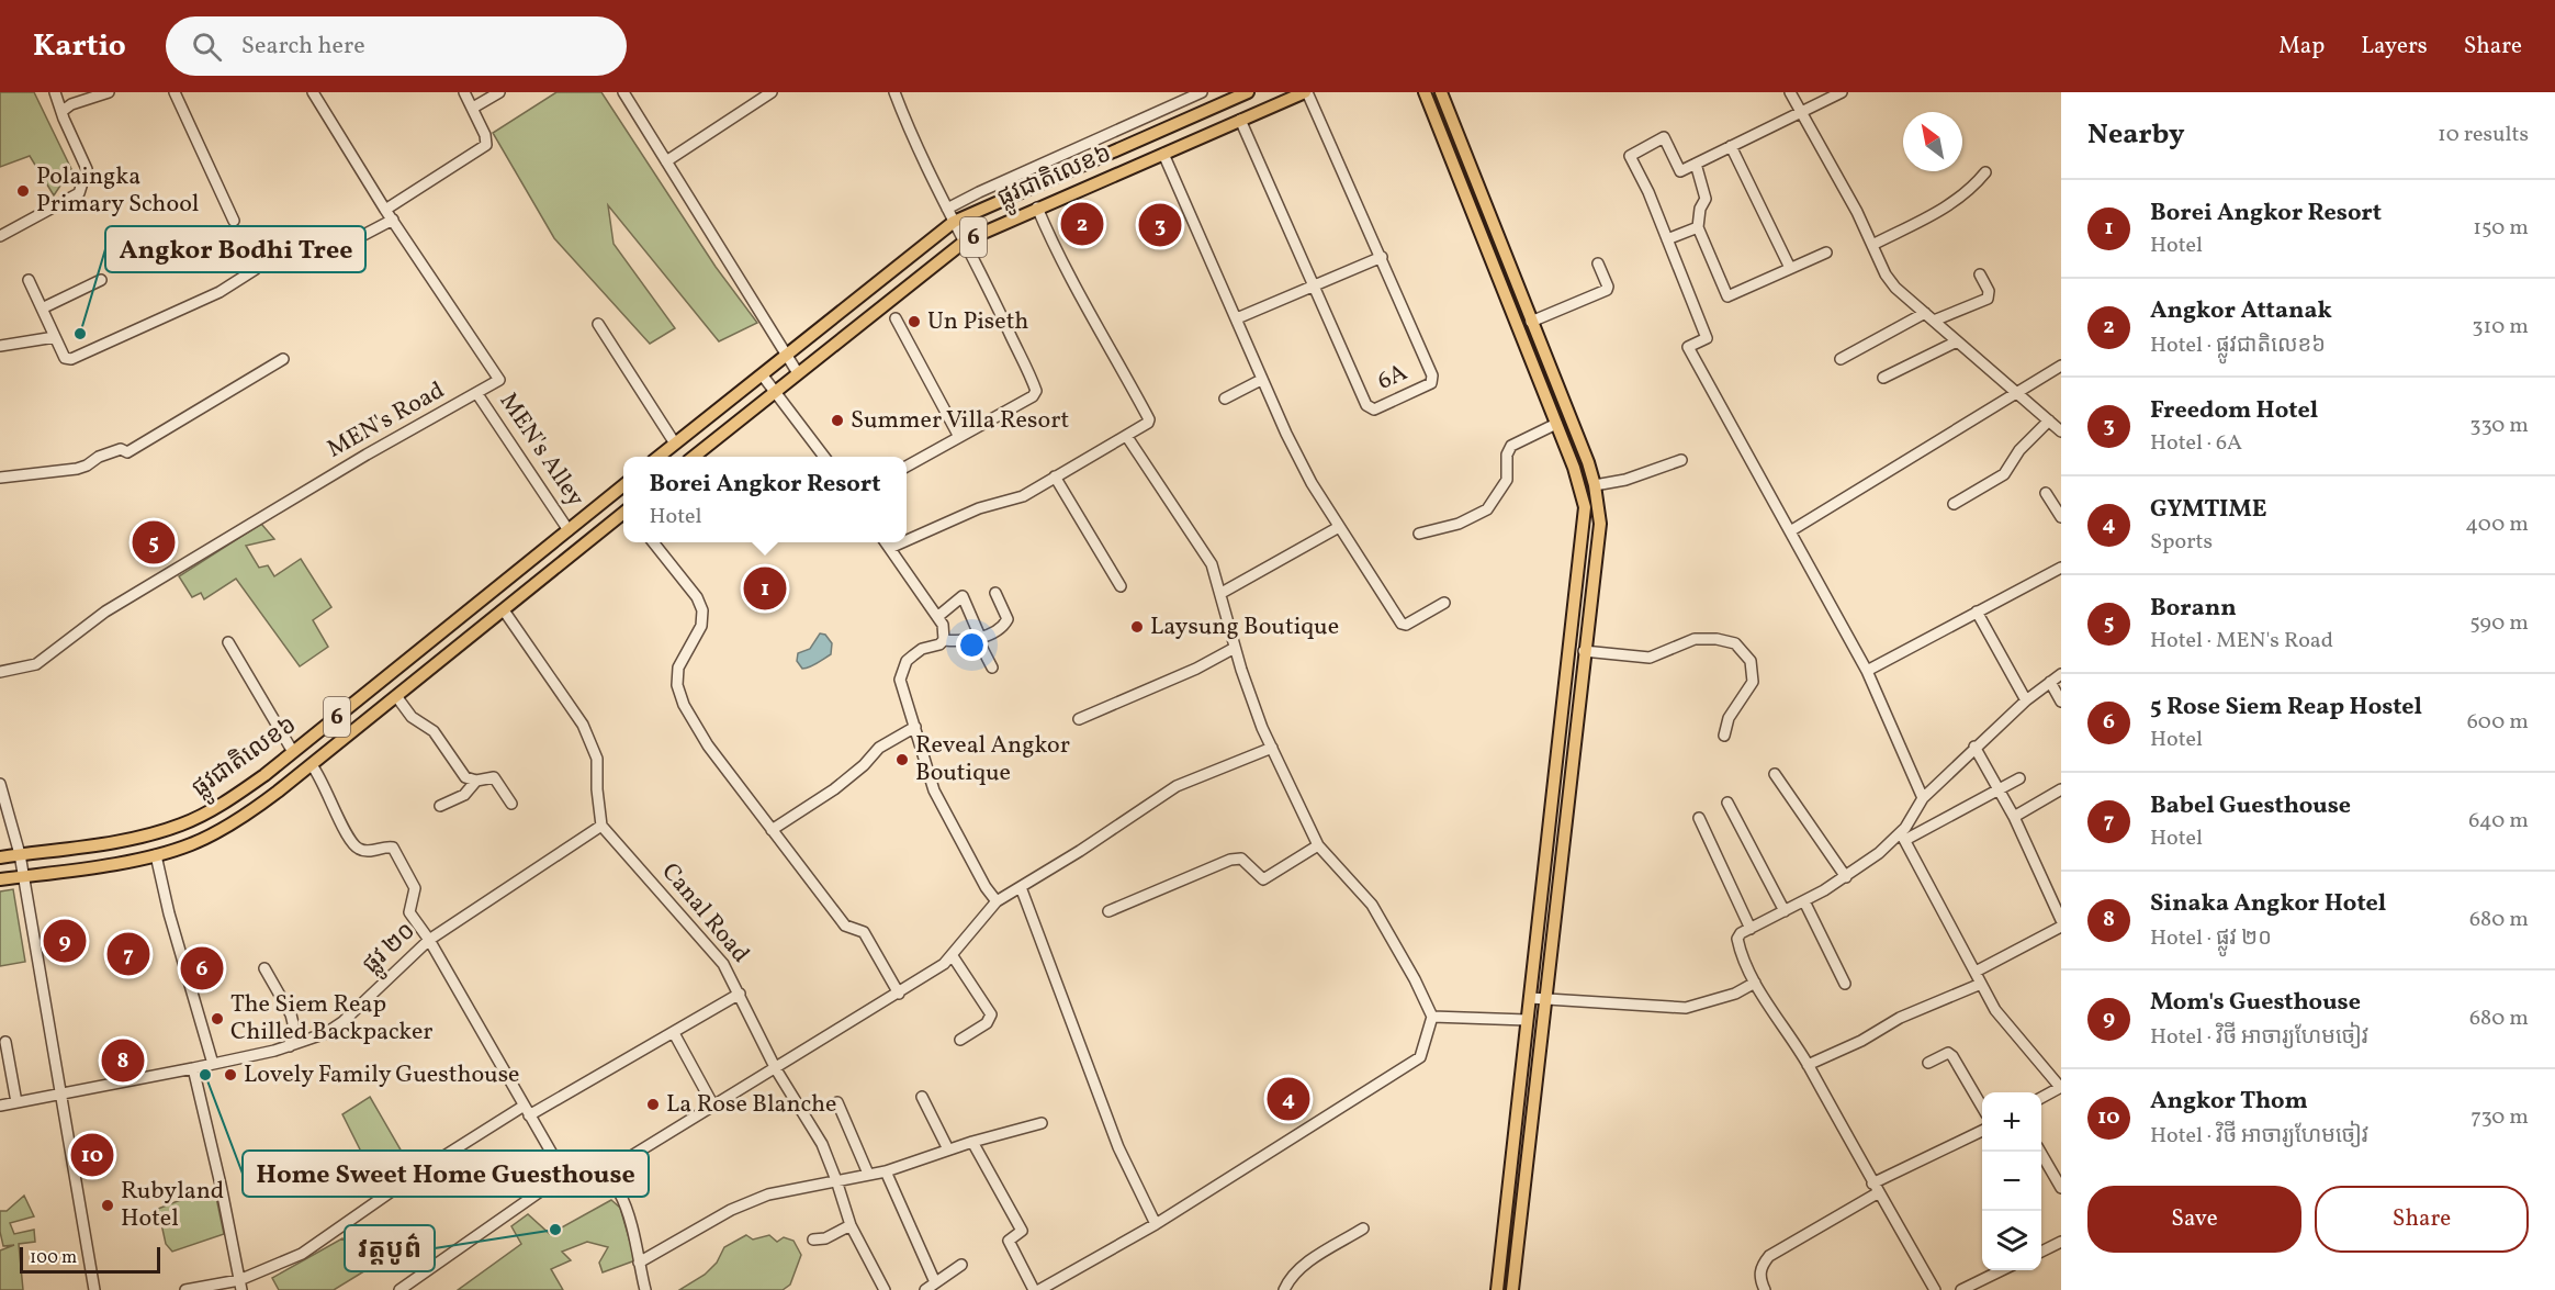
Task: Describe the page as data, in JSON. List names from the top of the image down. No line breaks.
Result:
{"streets":{"main road":["ផ្លូវជាតិលេខ៦","6"],"street":["6A","MEN's Road","MEN's Alley","Canal Road","ផ្លូវ ២០"]},"crossings":[["ផ្លូវជាតិលេខ៦","6A"],["ផ្លូវជាតិលេខ៦","MEN's Alley"],["MEN's Road","MEN's Alley"],["Canal Road","ផ្លូវ ២០"]],"places":["Polaingka Primary School","Un Piseth","Angkor Bodhi Tree","Summer Villa Resort","Laysung Boutique","Reveal Angkor Boutique","The Siem Reap Chilled Backpacker","Home Sweet Home Guesthouse","Lovely Family Guesthouse","La Rose Blanche","Rubyland Hotel","វត្តបូព៌"],"scale_bar":"100 m","north":"top left","page":{"header":"Kartio","search":"Search here","nav":["Map","Layers","Share"],"heading":["Nearby","10 results"],"list":[{"mark":"1","name":"Borei Angkor Resort","note":"Hotel","value":"150 m"},{"mark":"2","name":"Angkor Attanak","note":"Hotel · ផ្លូវជាតិលេខ៦","value":"310 m"},{"mark":"3","name":"Freedom Hotel","note":"Hotel · 6A","value":"330 m"},{"mark":"4","name":"GYMTIME","note":"Sports","value":"400 m"},{"mark":"5","name":"Borann","note":"Hotel · MEN's Road","value":"590 m"},{"mark":"6","name":"5 Rose Siem Reap Hostel","note":"Hotel","value":"600 m"},{"mark":"7","name":"Babel Guesthouse","note":"Hotel","value":"640 m"},{"mark":"8","name":"Sinaka Angkor Hotel","note":"Hotel · ផ្លូវ ២០","value":"680 m"},{"mark":"9","name":"Mom's Guesthouse","note":"Hotel · វិថី អាចារ្យហែមចៀវ","value":"680 m"},{"mark":"10","name":"Angkor Thom","note":"Hotel · វិថី អាចារ្យហែមចៀវ","value":"730 m"}],"pins":["2","3","5","1","9","7","6","8","4","10"],"popup":["Borei Angkor Resort","Hotel"],"map_buttons":["+","−"],"buttons":["Save","Share"],"scale":"100 m"}}
